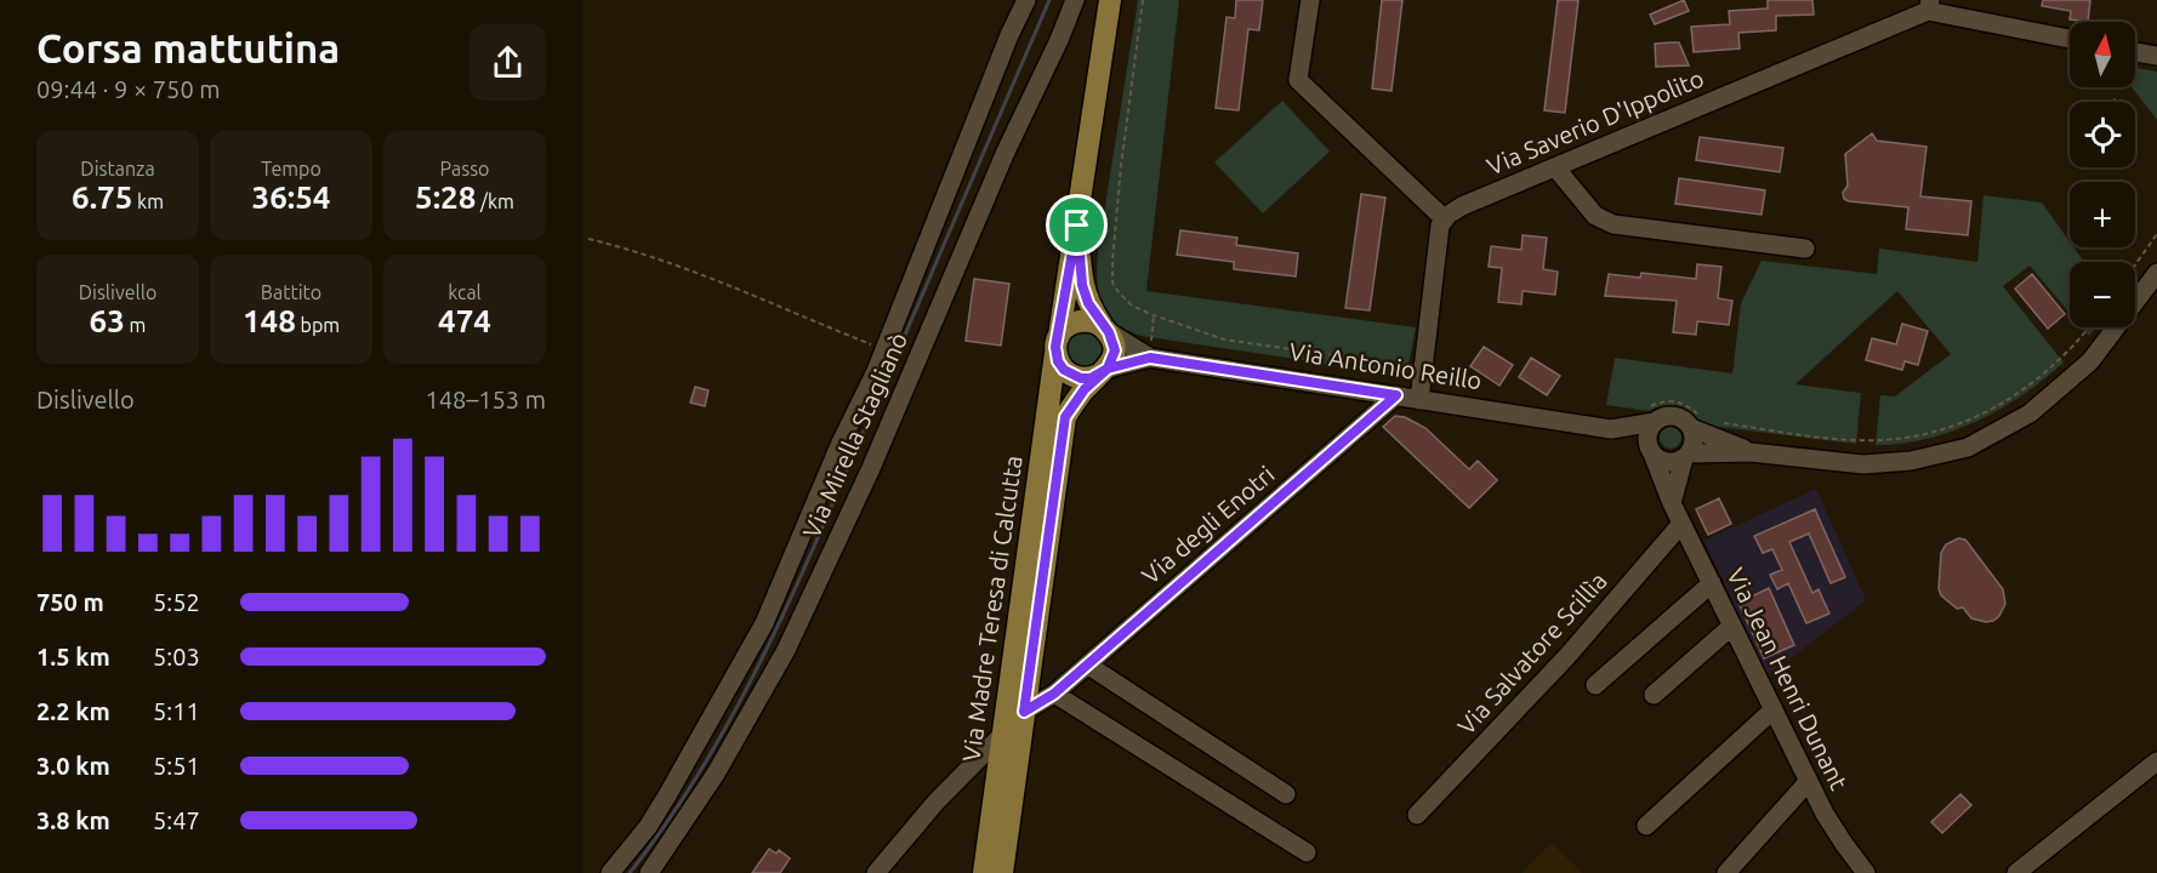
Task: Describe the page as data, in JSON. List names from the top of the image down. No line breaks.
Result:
{"streets":{"main road":["Via Madre Teresa di Calcutta"],"street":["Via Saverio D'Ippolito","Via Antonio Reillo","Via Mirella Staglianò","Via degli Enotri","Via Salvatore Scillìa","Via Jean Henri Dunant"]},"crossings":[["Via Antonio Reillo","Via degli Enotri"],["Via Antonio Reillo","Via Madre Teresa di Calcutta"],["Via Antonio Reillo","Via Jean Henri Dunant"],["Via degli Enotri","Via Madre Teresa di Calcutta"],["Via Salvatore Scillìa","Via Jean Henri Dunant"]],"north":"top","page":{"heading":["Corsa mattutina","09:44 · 9 × 750 m"],"map_buttons":["+","−"],"stats":[["Distanza","6.75 km"],["Tempo","36:54"],["Passo","5:28 /km"],["Dislivello","63 m"],["Battito","148 bpm"],["kcal","474"]],"chart":["Dislivello","148–153 m"],"list":[{"name":"750 m","note":"5:52"},{"name":"1.5 km","note":"5:03"},{"name":"2.2 km","note":"5:11"},{"name":"3.0 km","note":"5:51"},{"name":"3.8 km","note":"5:47"}]}}
